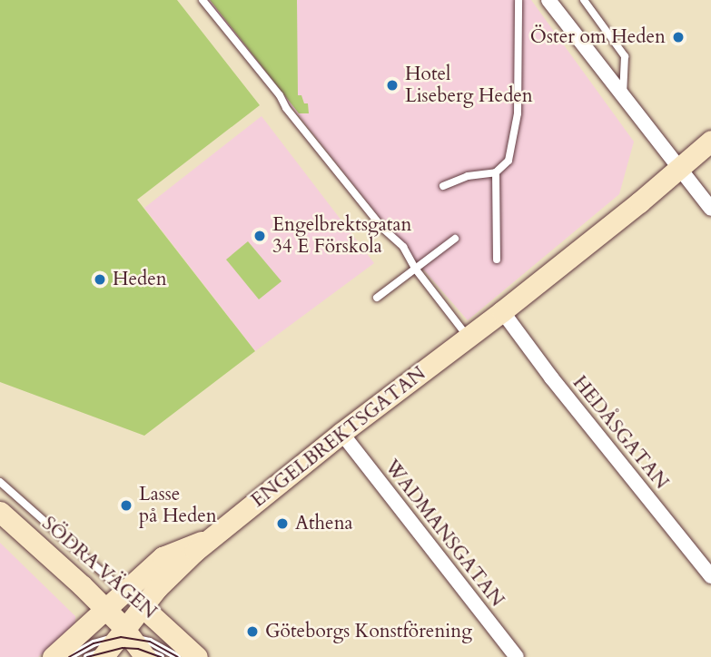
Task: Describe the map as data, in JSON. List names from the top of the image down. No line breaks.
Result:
{"streets":{"street":["HEDÅSGATAN","ENGELBREKTSGATAN","WADMANSGATAN","SÖDRA VÄGEN"]},"crossings":[["HEDÅSGATAN","ENGELBREKTSGATAN"],["ENGELBREKTSGATAN","WADMANSGATAN"],["ENGELBREKTSGATAN","SÖDRA VÄGEN"]],"places":["Öster om Heden","Hotel Liseberg Heden","Engelbrektsgatan 34 E Förskola","Heden","Lasse på Heden","Athena","Göteborgs Konstförening"]}
